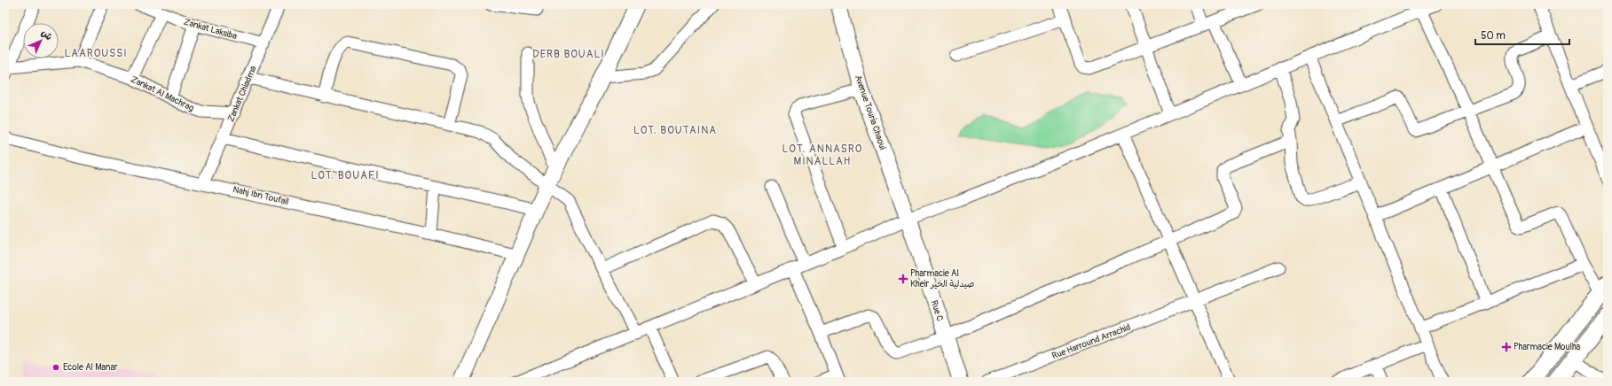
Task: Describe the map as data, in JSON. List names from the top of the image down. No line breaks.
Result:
{"streets":{"street":["Zankat Laksiba","Zankat Al Machrag","Zankat Chiadma","Avenue Touria Chaoui","Nahj Ibn Toufail","Rue C","Rue Harround Arrachid"]},"crossings":[["Zankat Laksiba","Zankat Chiadma"],["Zankat Al Machrag","Zankat Chiadma"],["Zankat Chiadma","Nahj Ibn Toufail"],["Avenue Touria Chaoui","Rue C"]],"districts":["LAAROUSSI","DERB BOUALI","LOT. BOUTAINA","LOT. ANNASRO MINALLAH","LOT. BOUAFI"],"places":{"health":["Pharmacie Al Kheir صيدلية الخير","Pharmacie Moulha"],"other":["Ecole Al Manar"]},"scale_bar":"50 m","north":"top right"}
